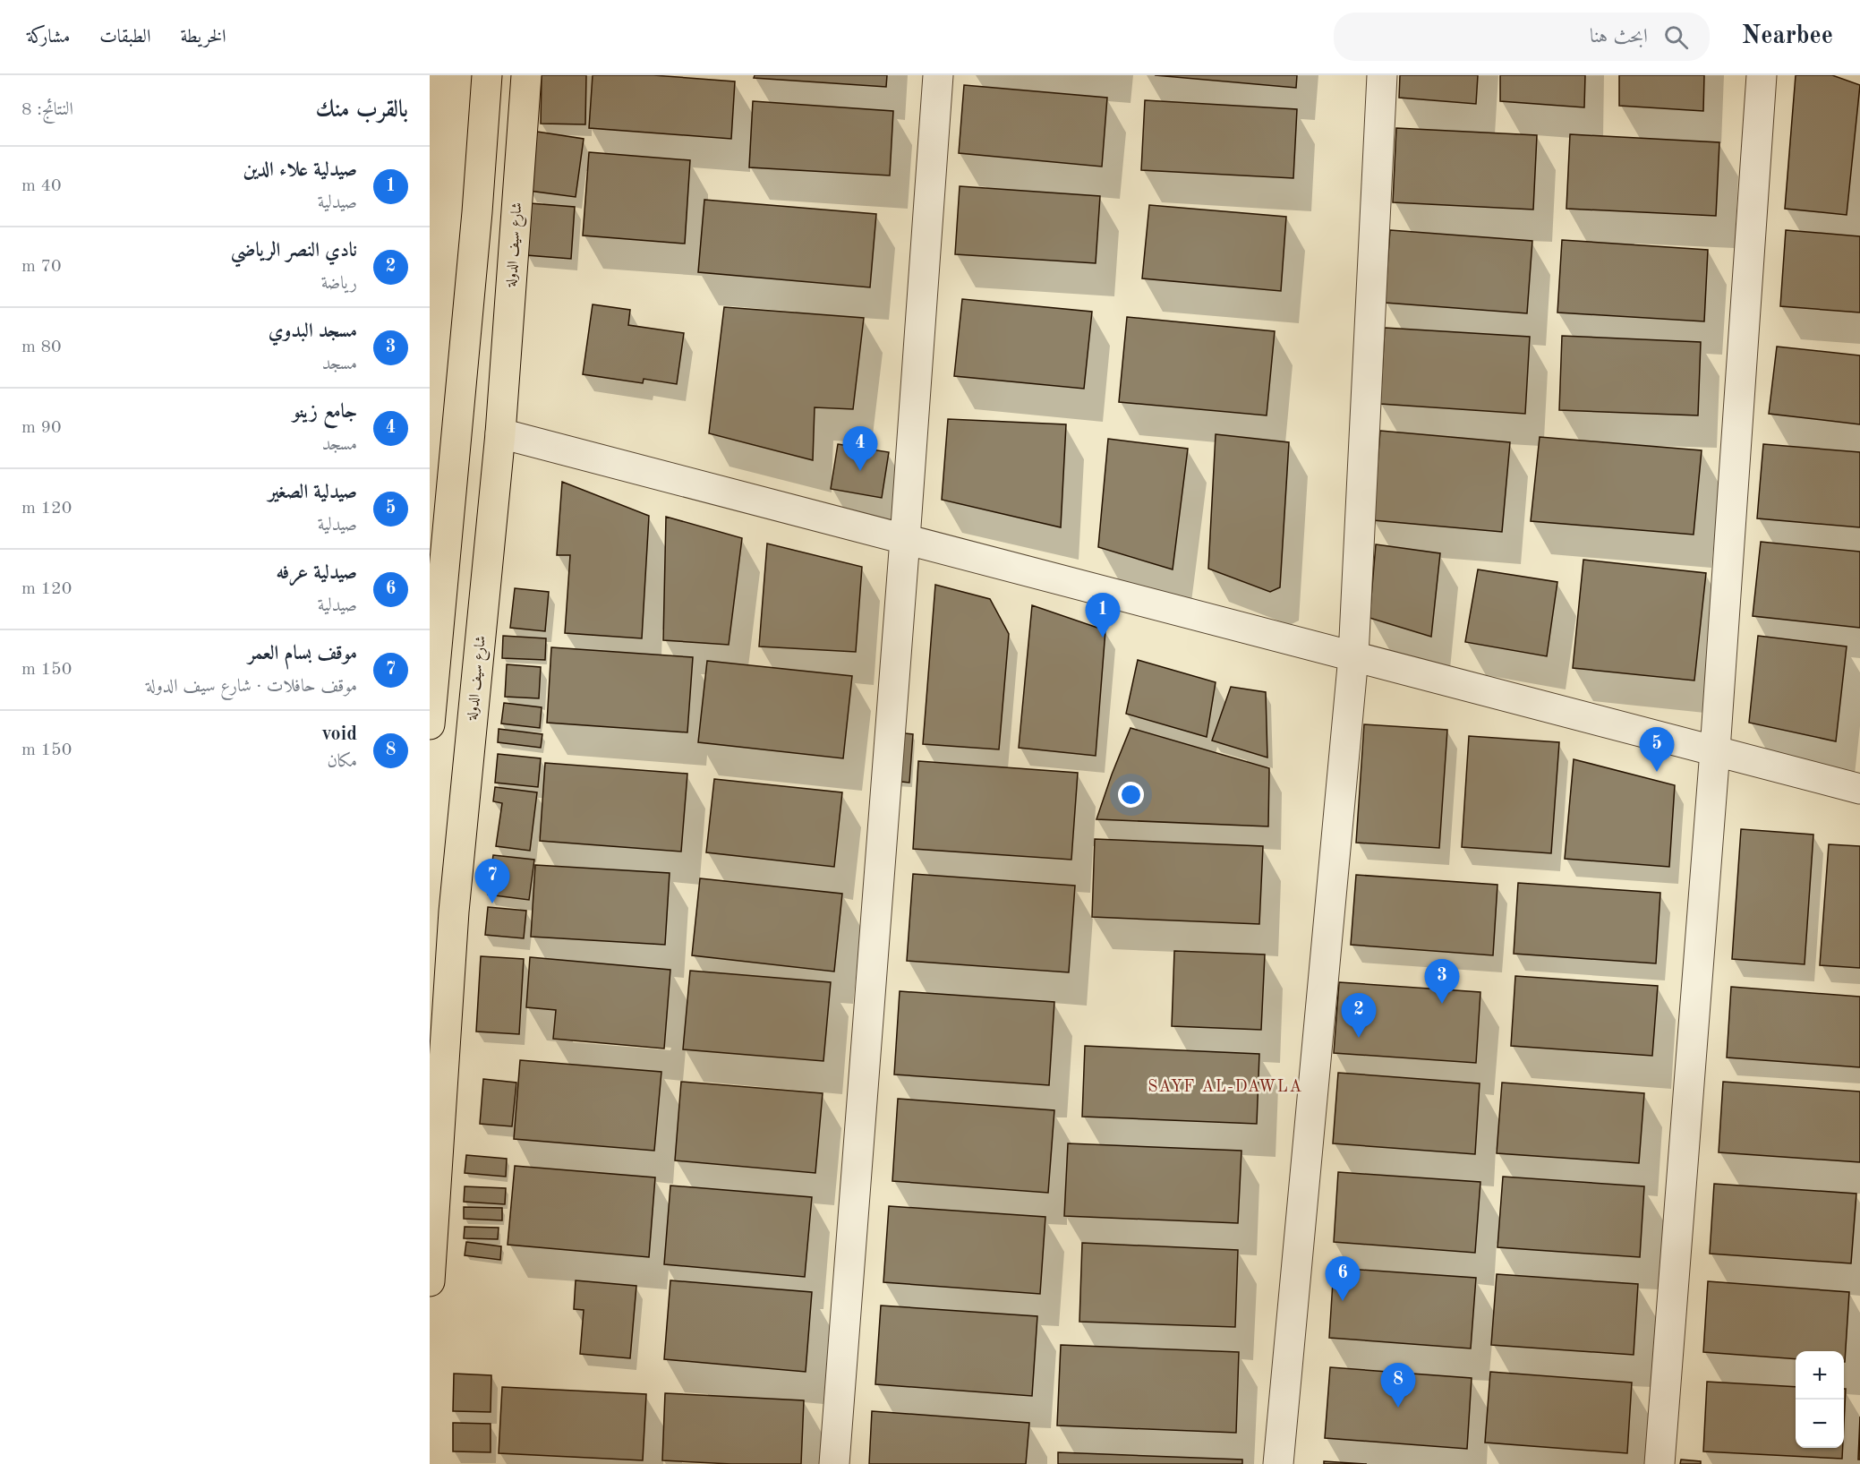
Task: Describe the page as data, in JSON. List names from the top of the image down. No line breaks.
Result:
{"streets":{"main road":["شارع سيف الدولة"]},"districts":["SAYF AL-DAWLA"],"page":{"header":"Nearbee","search":"ابحث هنا","nav":["الخريطة","الطبقات","مشاركة"],"heading":["بالقرب منك","النتائج: 8"],"list":[{"mark":"1","name":"صيدلية علاء الدين","note":"صيدلية","value":"40 m"},{"mark":"2","name":"نادي النصر الرياضي","note":"رياضة","value":"70 m"},{"mark":"3","name":"مسجد البدوي","note":"مسجد","value":"80 m"},{"mark":"4","name":"جامع زينو","note":"مسجد","value":"90 m"},{"mark":"5","name":"صيدلية الصغير","note":"صيدلية","value":"120 m"},{"mark":"6","name":"صيدلية عرفه","note":"صيدلية","value":"120 m"},{"mark":"7","name":"موقف بسام العمر","note":"موقف حافلات · شارع سيف الدولة","value":"150 m"},{"mark":"8","name":"void","note":"مكان","value":"150 m"}],"pins":["4","1","5","7","3","2","6","8"],"map_buttons":["+","−"]}}
